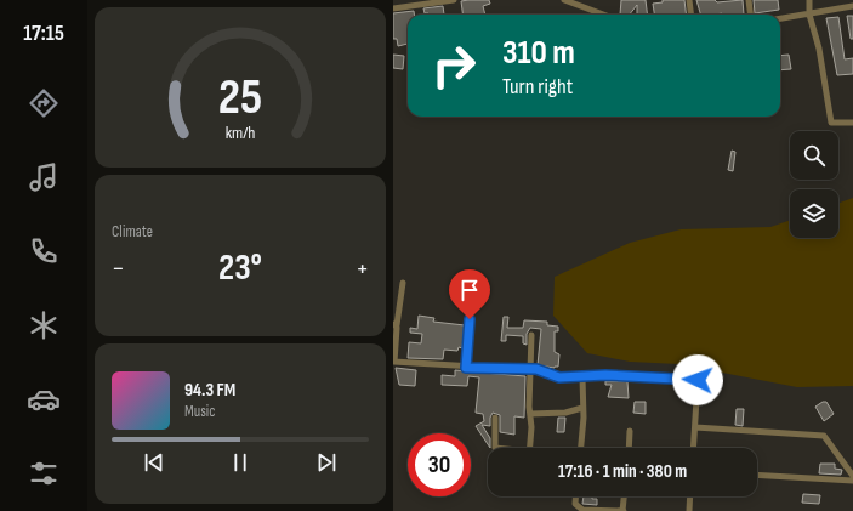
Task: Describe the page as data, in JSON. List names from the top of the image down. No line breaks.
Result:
{"page":{"tabs":"17:15","turn":["310 m","Turn right"],"tile":"Climate","heat":["−","23°","+"],"song":["94.3 FM","Music"],"limit":"30","trip":"17:16 · 1 min · 380 m","gauge":["25","km/h"]}}
